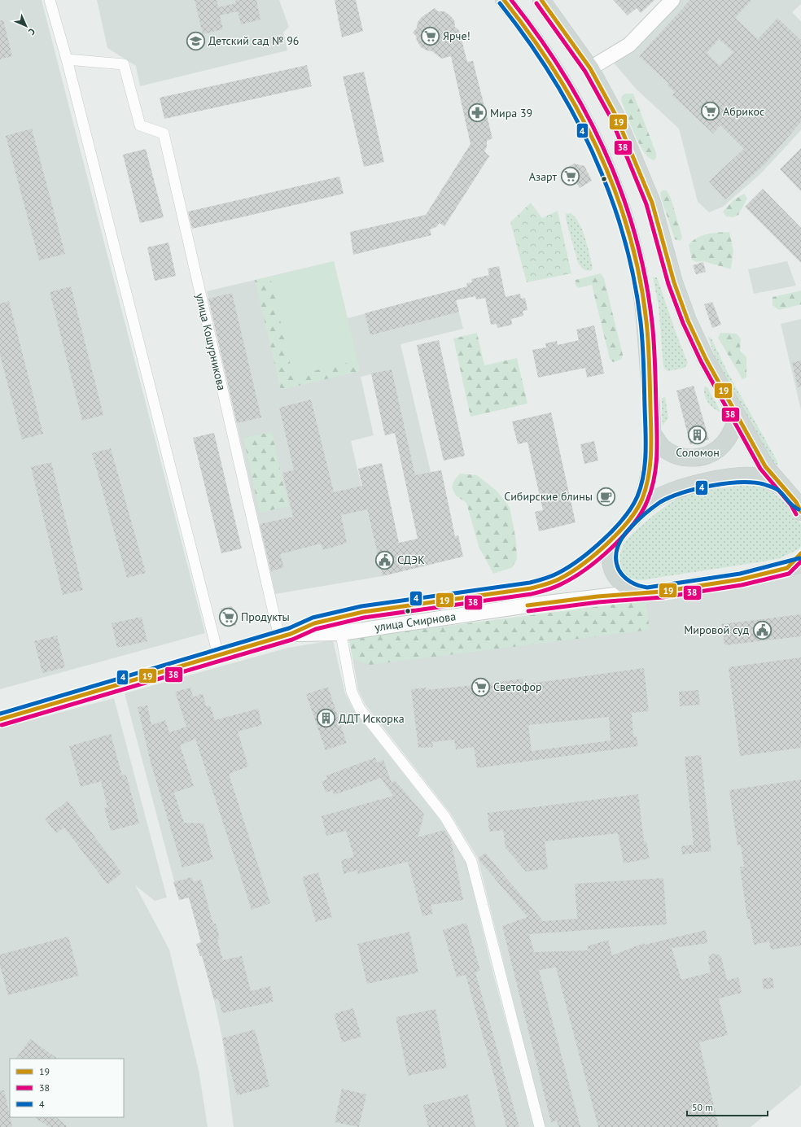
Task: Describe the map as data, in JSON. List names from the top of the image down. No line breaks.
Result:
{"streets":{"main road":["улица Смирнова"],"street":["улица Кошурникова"]},"crossings":[["улица Кошурникова","улица Смирнова"]],"places":{"supermarket":["Ярче!","Абрикос","Азарт","Продукты","Светофор"],"school or university":["Детский сад № 96"],"pharmacy":["Мира 39"],"building":["Соломон","ДДТ Искорка"],"cafe":["Сибирские блины"],"public building":["СДЭК","Мировой суд"]},"lines":["transit line 19","transit line 38","transit line 4"],"legend":["19","38","4"],"scale_bar":"50 m","north":"bottom right"}
